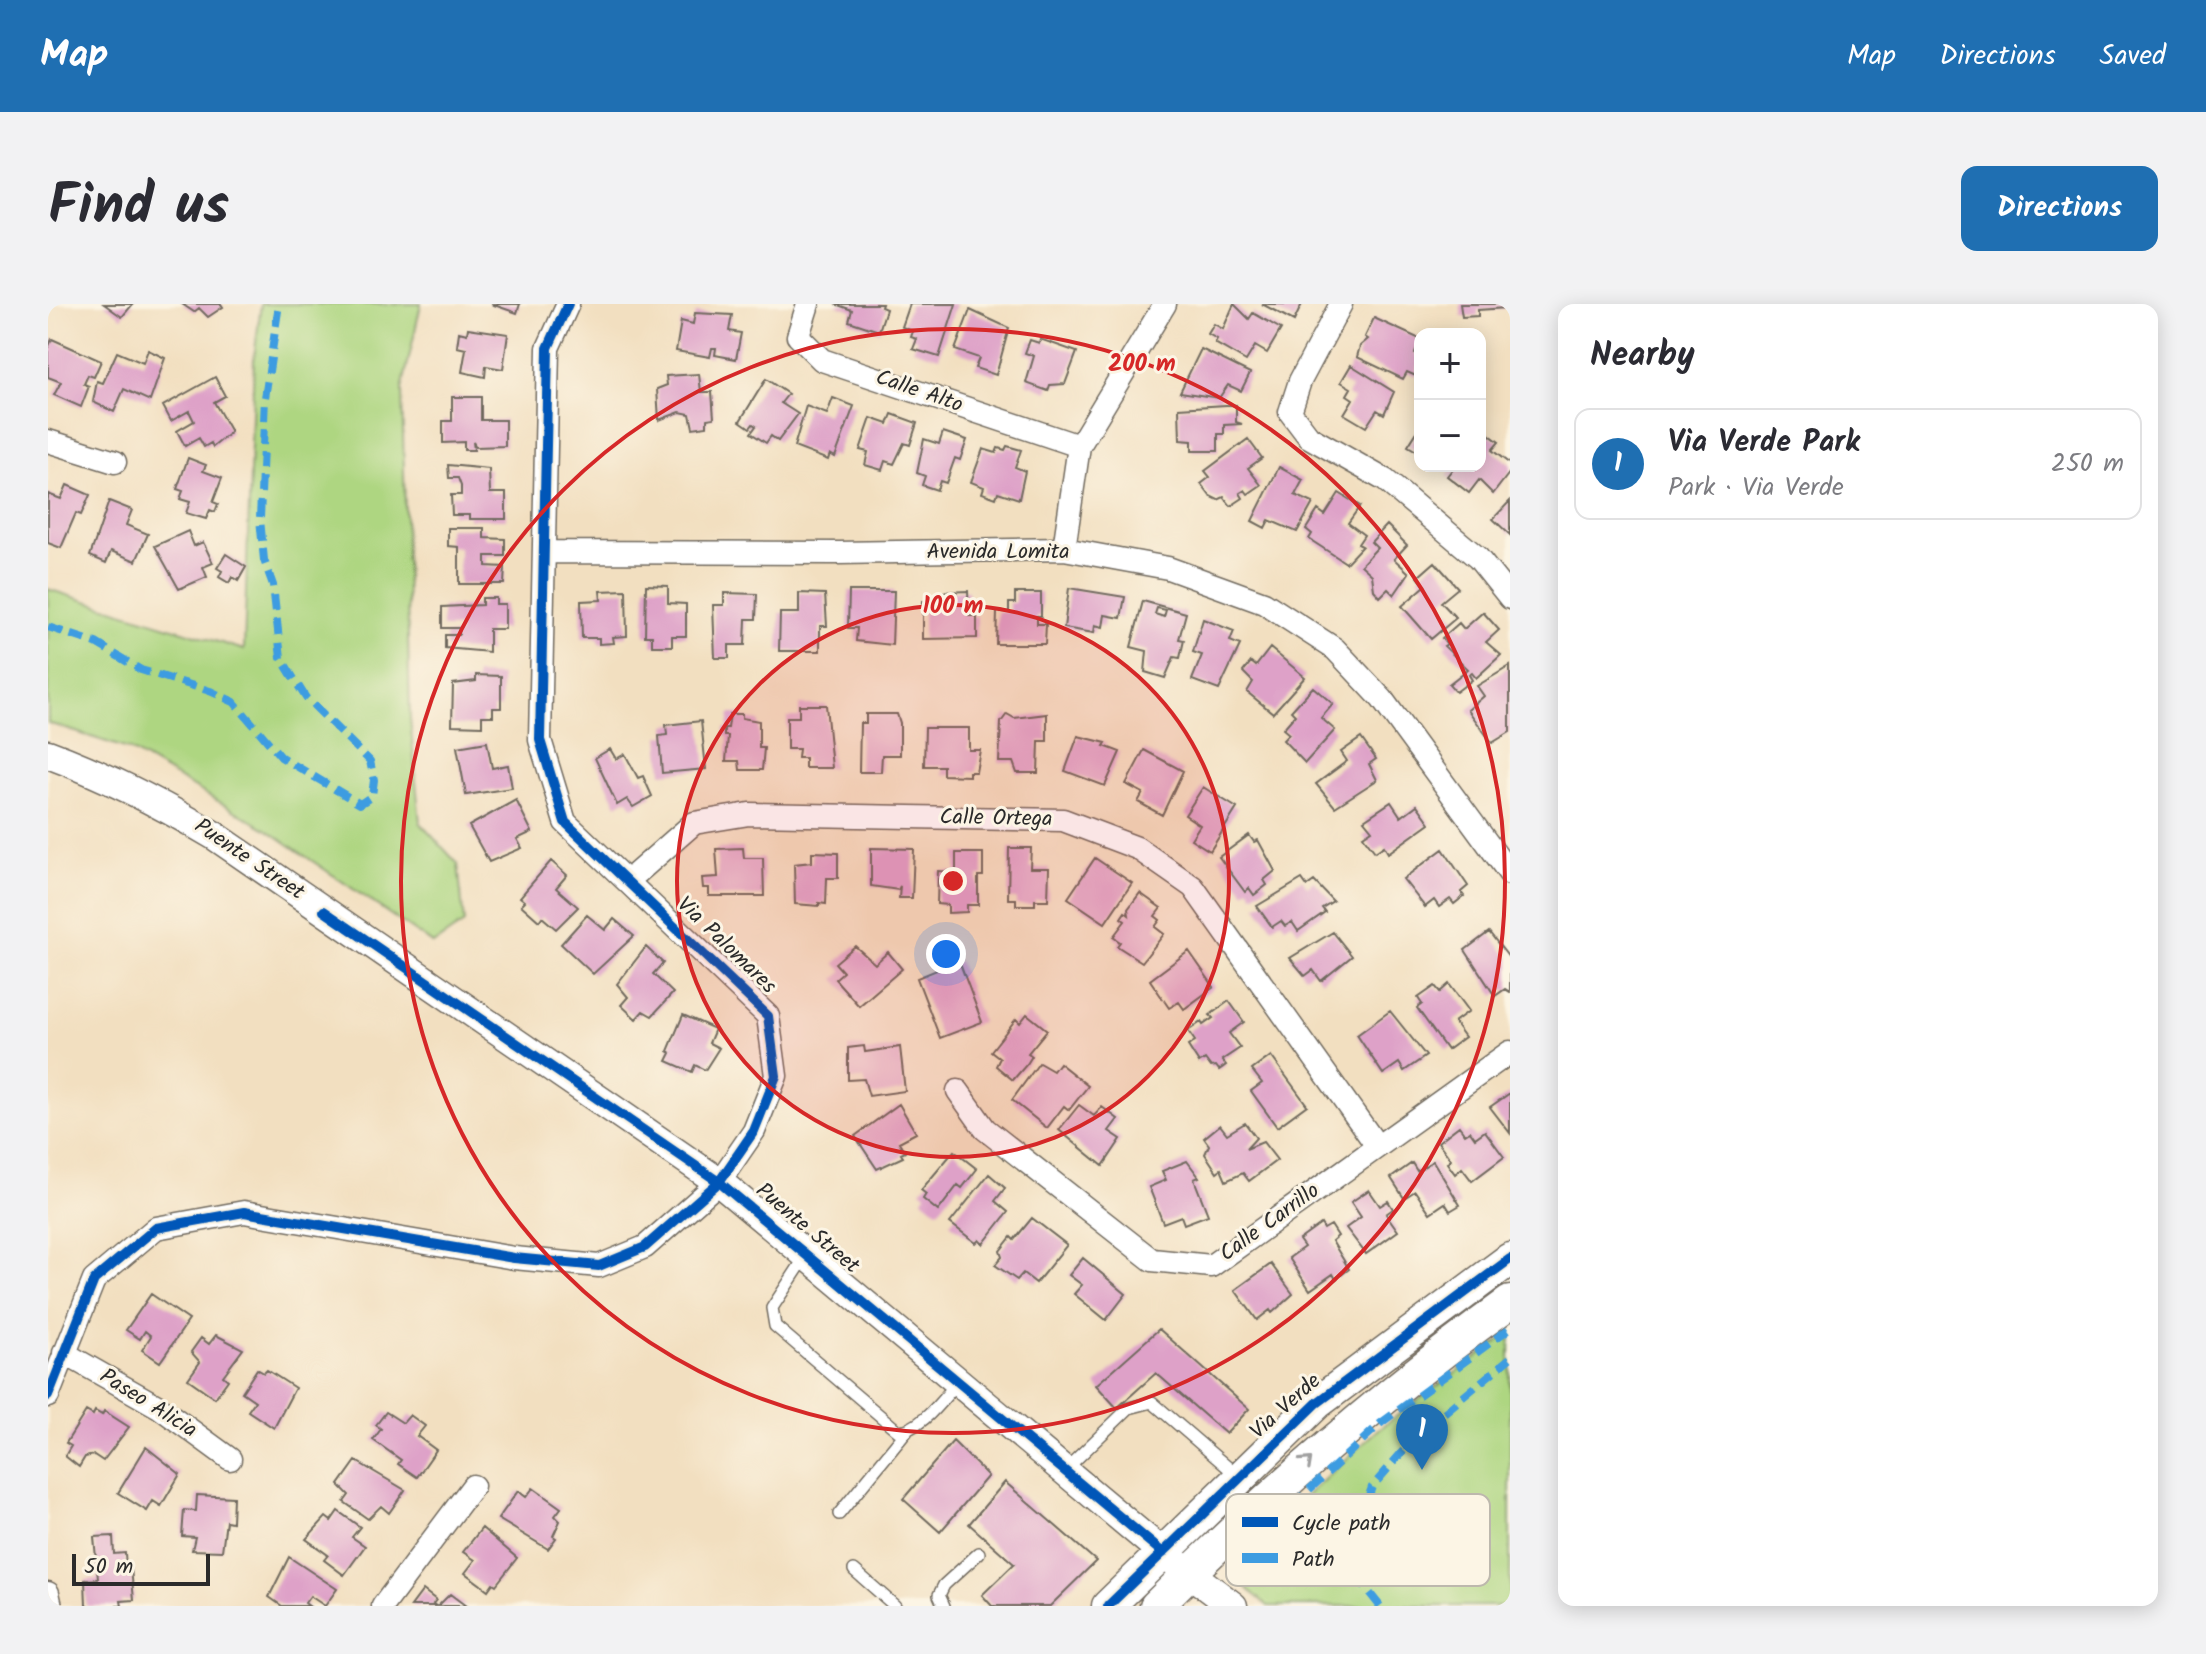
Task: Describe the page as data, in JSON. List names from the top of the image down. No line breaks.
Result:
{"streets":{"main road":["Via Verde"],"street":["Calle Alto","Avenida Lomita","Calle Ortega","Puente Street","Via Palomares","Calle Carrillo","Paseo Alicia"]},"crossings":[["Avenida Lomita","Via Palomares"],["Calle Ortega","Via Palomares"],["Calle Ortega","Calle Carrillo"],["Puente Street","Via Palomares"],["Puente Street","Via Verde"],["Via Palomares","Paseo Alicia"]],"legend":["Cycle path","Path"],"scale_bar":"50 m","page":{"header":"Map","nav":["Map","Directions","Saved"],"title":"Find us","buttons":"Directions","heading":"Nearby","map_buttons":["+","−"],"list":[{"mark":"1","name":"Via Verde Park","note":"Park · Via Verde","value":"250 m"}],"pins":"1","scale":"50 m"},"rings":["200 m","100 m"]}
